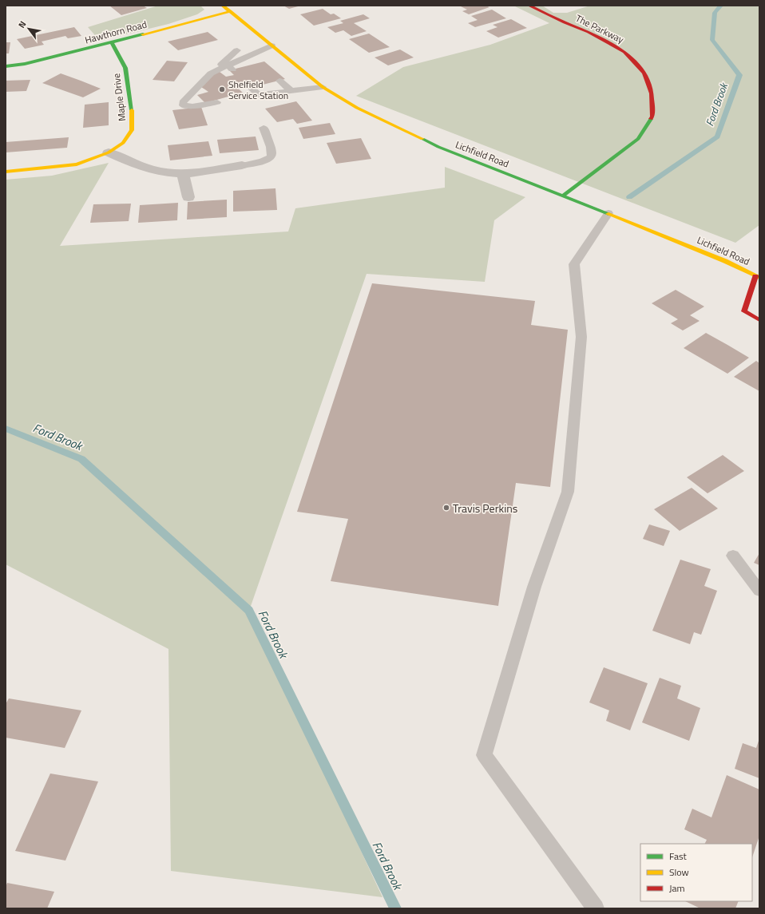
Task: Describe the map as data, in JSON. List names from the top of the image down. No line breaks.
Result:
{"streets":{"main road":["The Parkway","Hawthorn Road","Maple Drive","Lichfield Road"]},"crossings":[["The Parkway","Lichfield Road"],["Hawthorn Road","Maple Drive"],["Hawthorn Road","Lichfield Road"]],"water":["Ford Brook"],"places":["Shelfield Service Station","Travis Perkins"],"legend":["Fast","Slow","Jam"],"north":"top left"}
